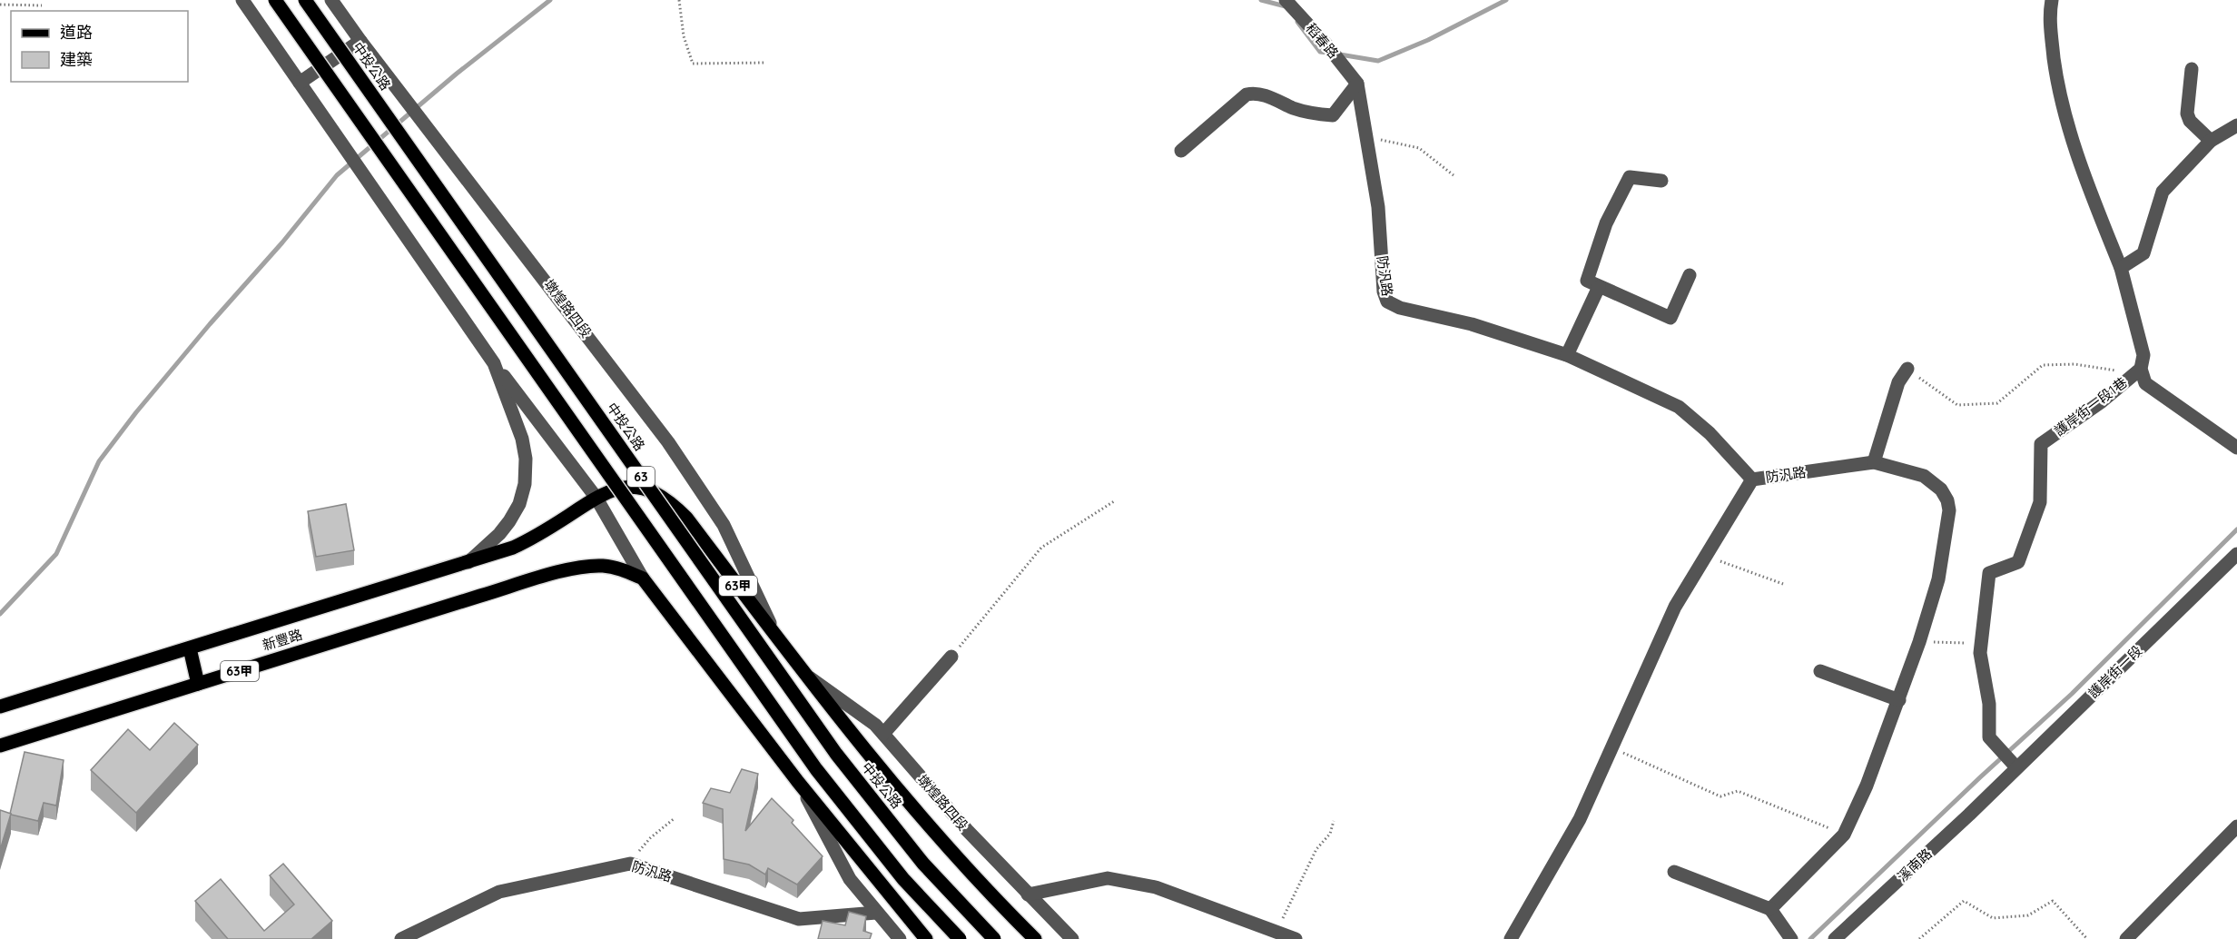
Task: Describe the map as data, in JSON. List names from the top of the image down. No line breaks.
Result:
{"streets":{"main road":["中投公路","63","63甲","新豐路"],"street":["稻春路","防汎路","墩煌路四段","護岸街一段1巷","護岸街一段","溪南路"]},"crossings":[["稻春路","防汎路"],["墩煌路四段","63甲"],["護岸街一段1巷","護岸街一段"],["63甲","新豐路"],["護岸街一段","溪南路"]],"legend":["道路","建築"]}
